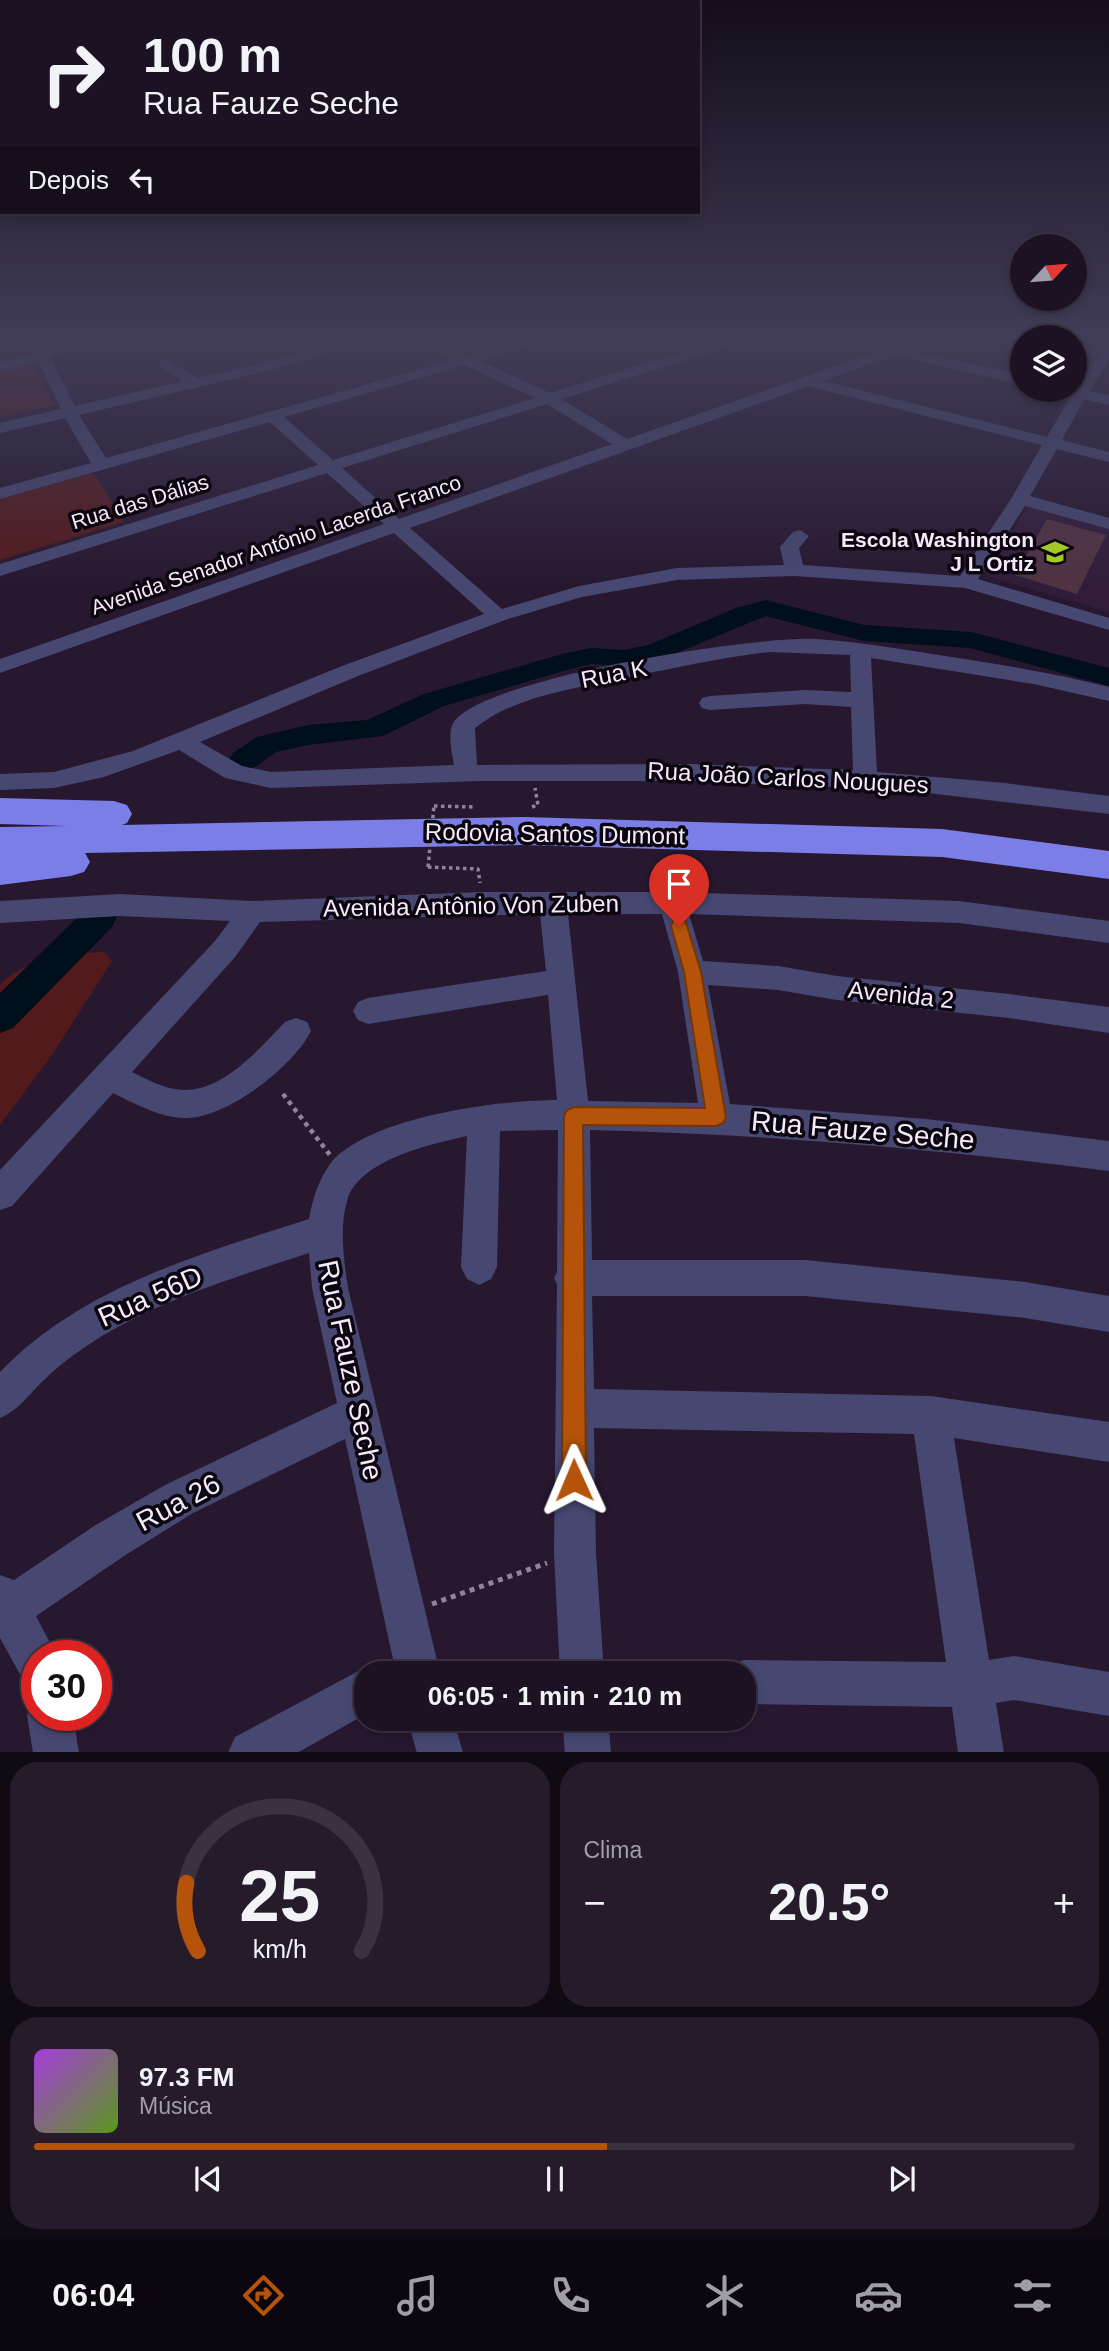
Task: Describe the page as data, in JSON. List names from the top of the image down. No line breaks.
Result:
{"streets":{"highway":["Rodovia Santos Dumont"],"street":["Rua das Dálias","Avenida Senador Antônio Lacerda Franco","Rua K","Rua João Carlos Nougues","Avenida Antônio Von Zuben","Avenida 2","Rua Fauze Seche","Rua 56D","Rua 26"]},"crossings":[["Rua K","Rua João Carlos Nougues"],["Rua Fauze Seche","Rua 56D"],["Rua Fauze Seche","Rua 26"]],"places":{"school or university":["Escola Washington J L Ortiz"]},"north":"top right","page":{"turn":["100 m","Rua Fauze Seche"],"then":"Depois","limit":"30","trip":"06:05 · 1 min · 210 m","tile":"Clima","heat":["−","20.5°","+"],"song":["97.3 FM","Música"],"tabs":"06:04","gauge":["25","km/h"]}}
